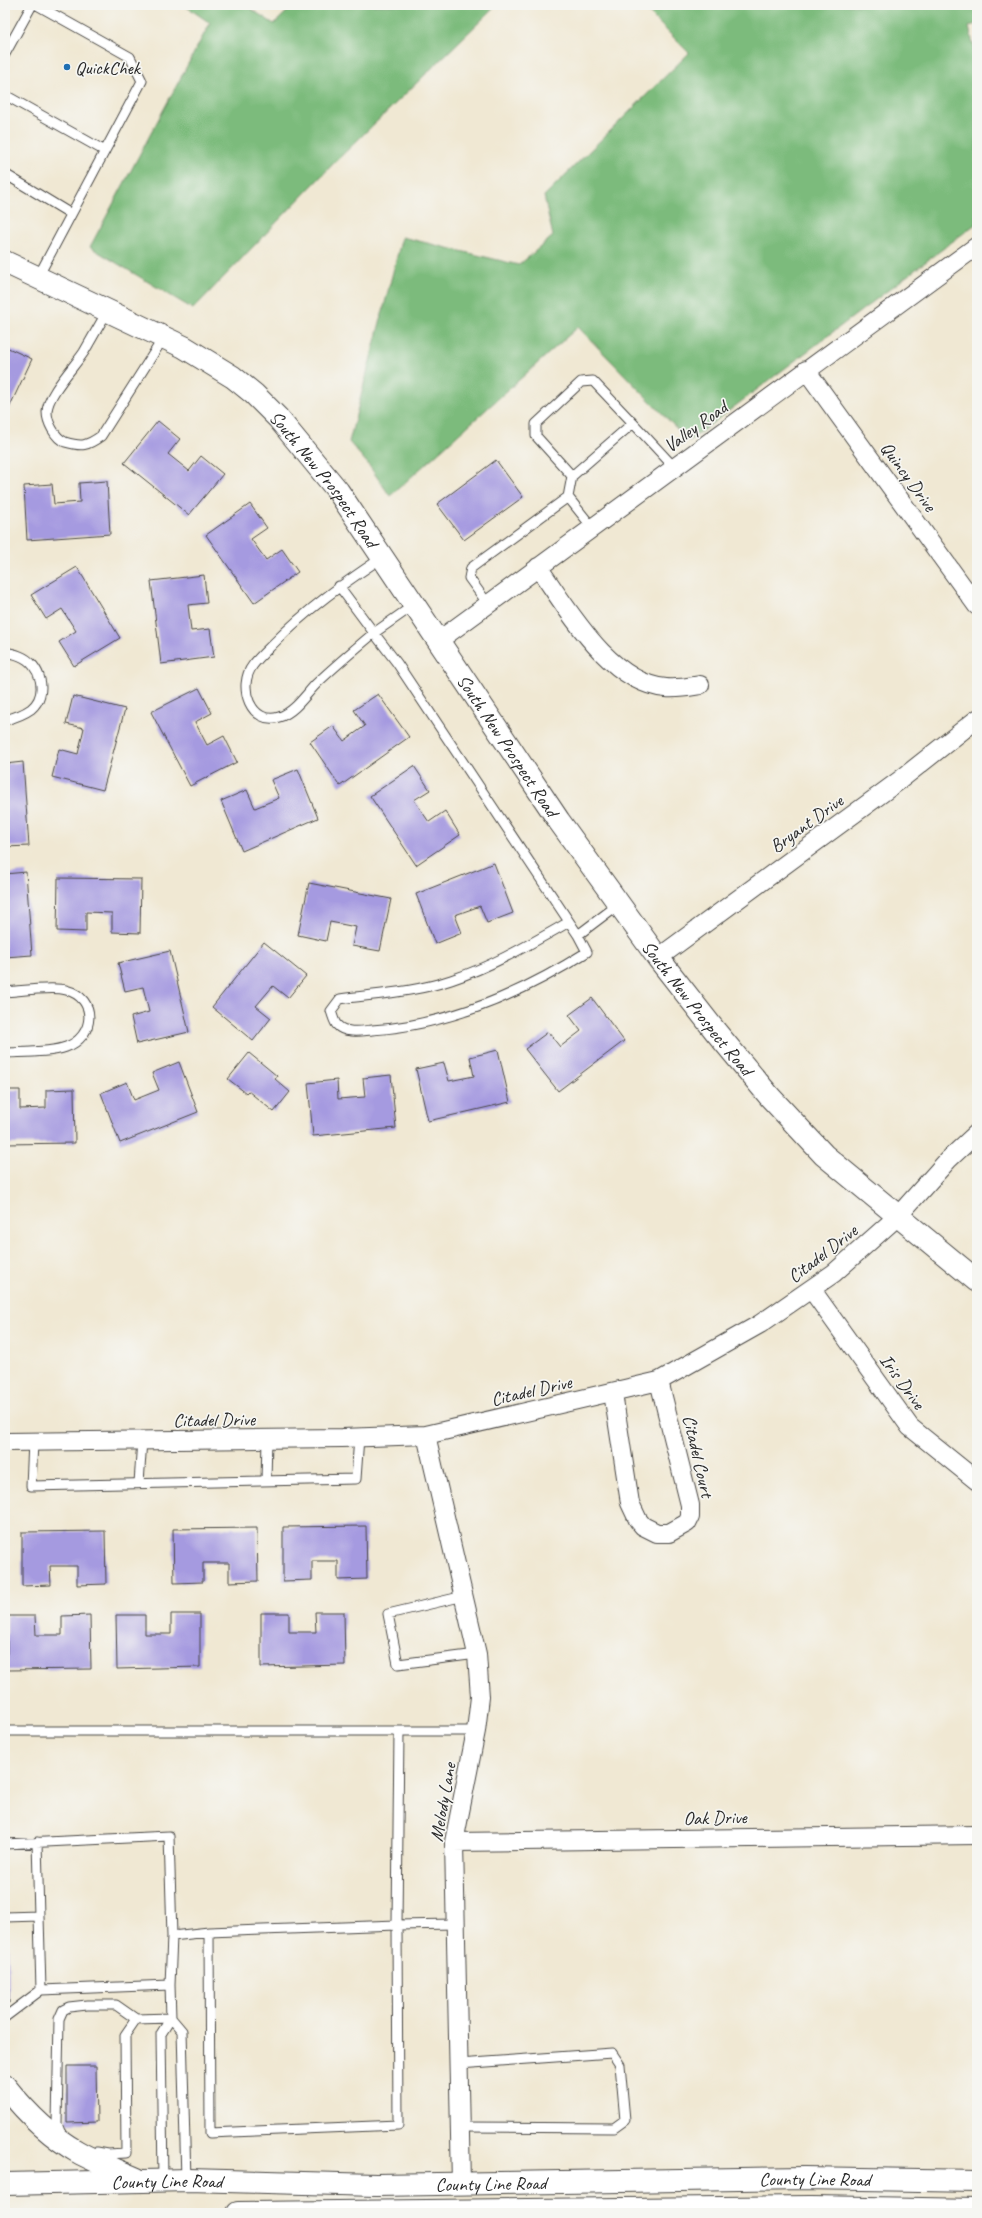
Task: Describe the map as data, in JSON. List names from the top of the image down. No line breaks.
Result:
{"streets":{"main road":["South New Prospect Road","County Line Road"],"street":["Valley Road","Quincy Drive","Bryant Drive","Citadel Drive","Iris Drive","Citadel Court","Melody Lane","Oak Drive"]},"crossings":[["Valley Road","Quincy Drive"],["Valley Road","South New Prospect Road"],["South New Prospect Road","Bryant Drive"],["South New Prospect Road","Citadel Drive"],["Citadel Drive","Iris Drive"],["Citadel Drive","Citadel Court"],["Citadel Drive","Melody Lane"],["Melody Lane","Oak Drive"],["Melody Lane","County Line Road"]],"places":["QuickChek"]}
